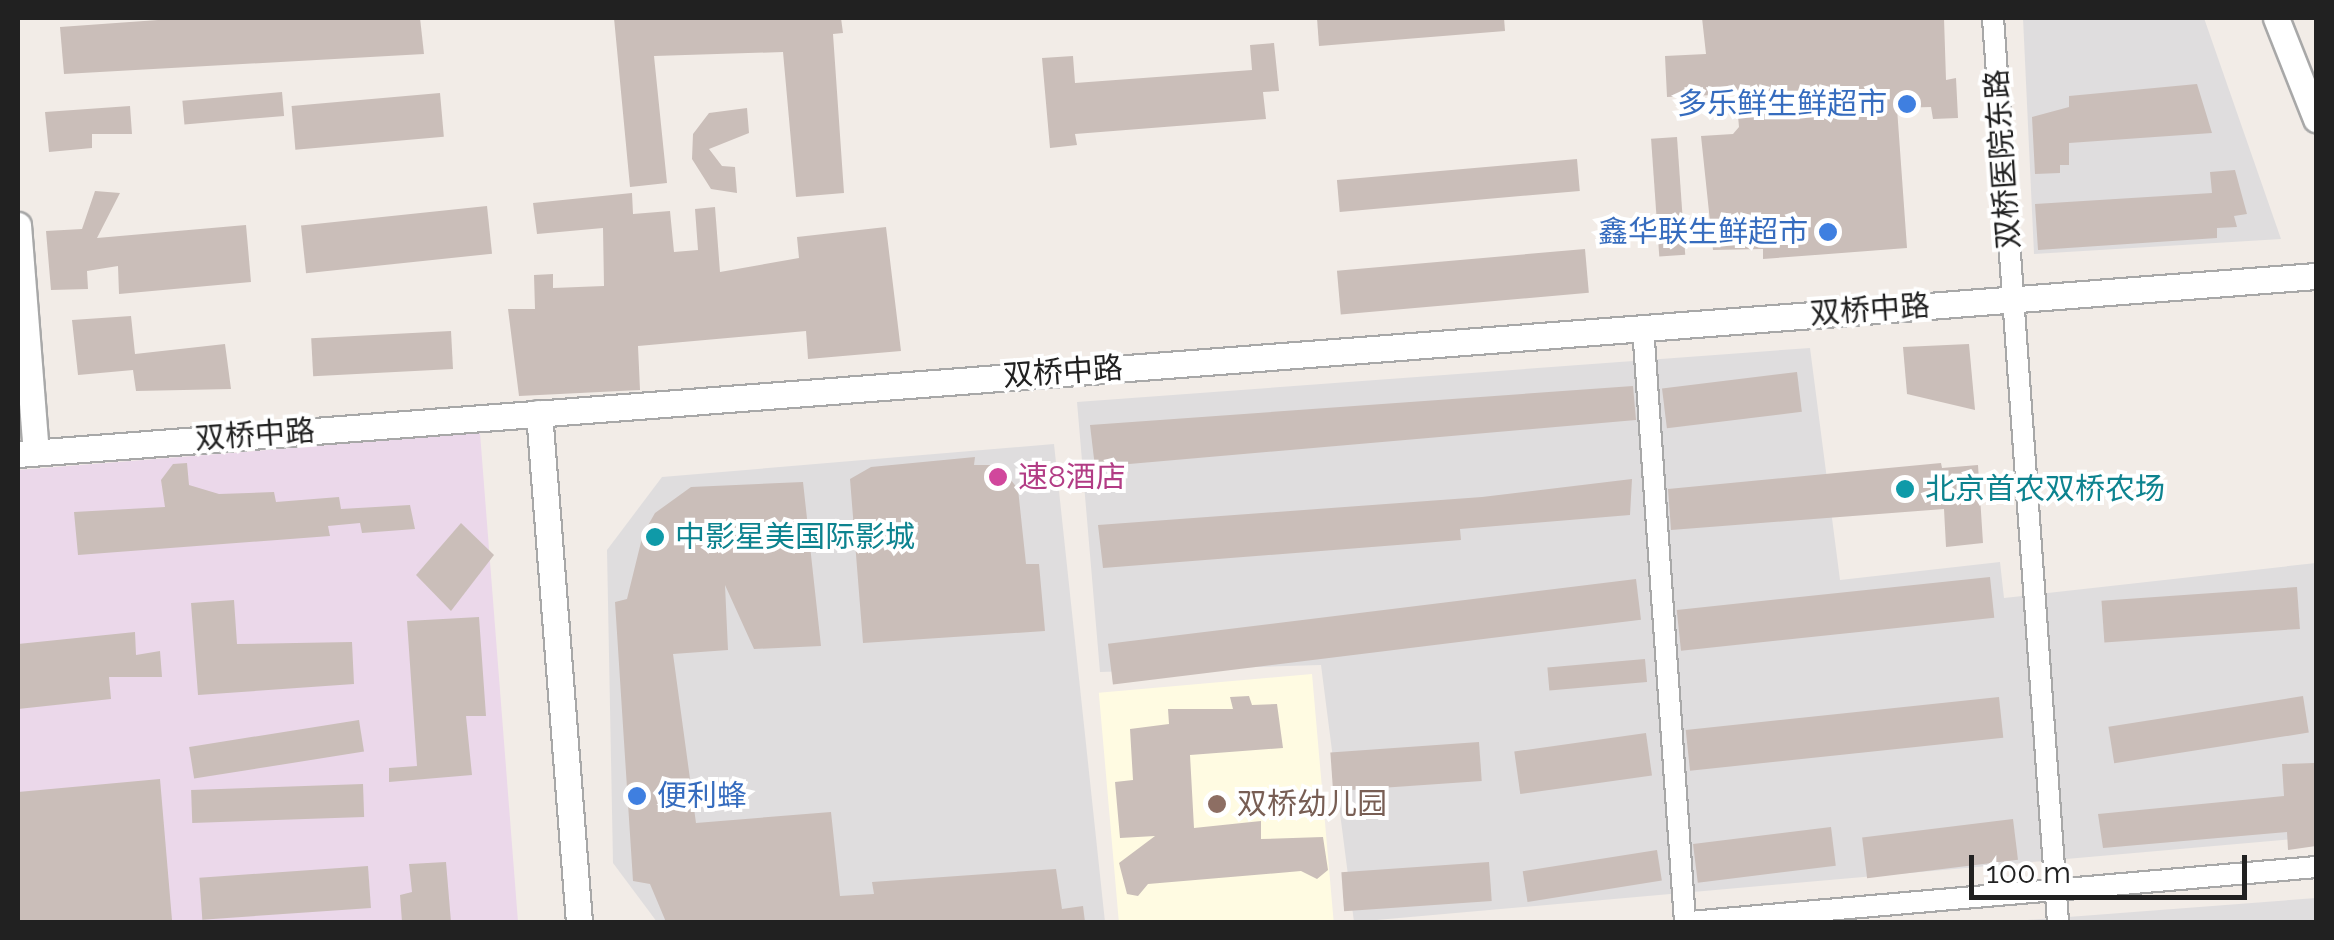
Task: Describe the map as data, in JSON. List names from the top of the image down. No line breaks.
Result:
{"streets":{"street":["双桥医院东路","双桥中路"]},"crossings":[["双桥医院东路","双桥中路"]],"places":["多乐鲜生鲜超市","鑫华联生鲜超市","速8酒店","北京首农双桥农场","中影星美国际影城","便利蜂","双桥幼儿园"],"scale_bar":"100 m"}
